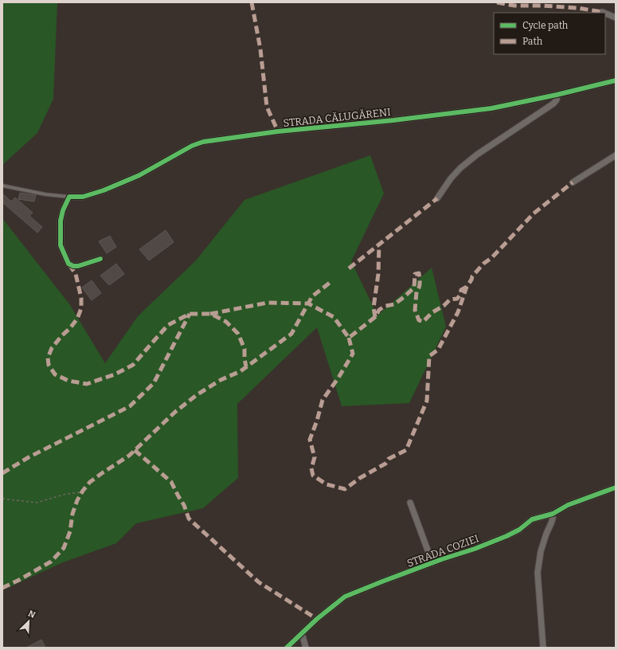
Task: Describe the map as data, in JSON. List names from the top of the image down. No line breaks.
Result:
{"streets":{"street":["STRADA CĂLUGĂRENI","STRADA COZIEI"]},"legend":["Cycle path","Path"],"north":"top right"}
